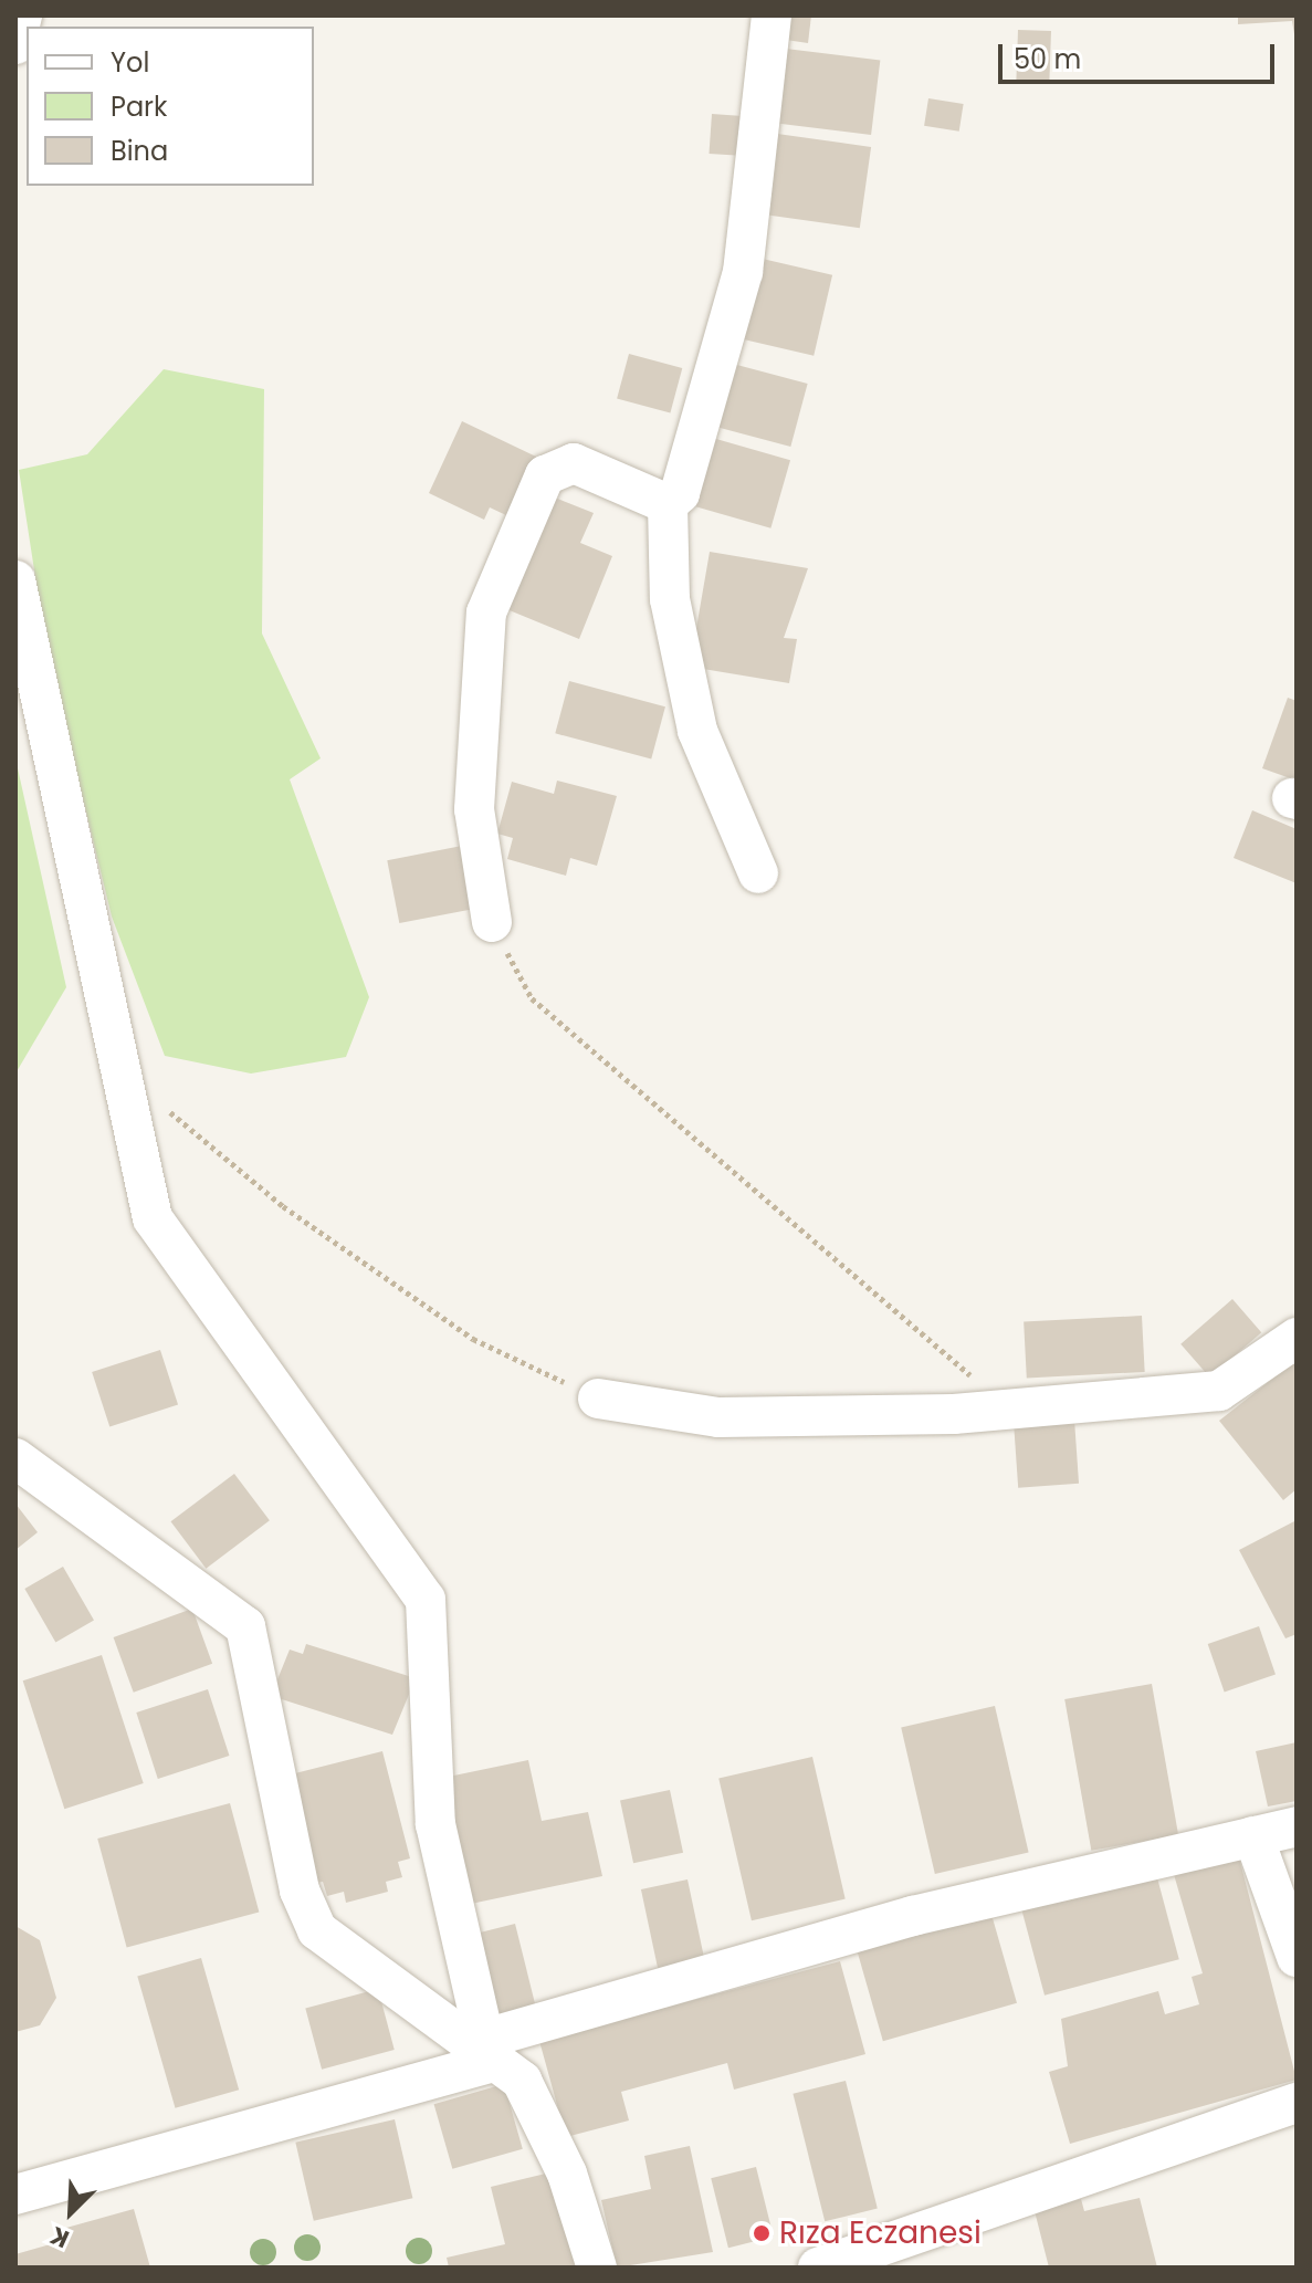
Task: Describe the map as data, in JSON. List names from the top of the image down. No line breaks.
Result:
{"places":["Rıza Eczanesi"],"legend":["Yol","Park","Bina"],"scale_bar":"50 m","north":"bottom left"}
